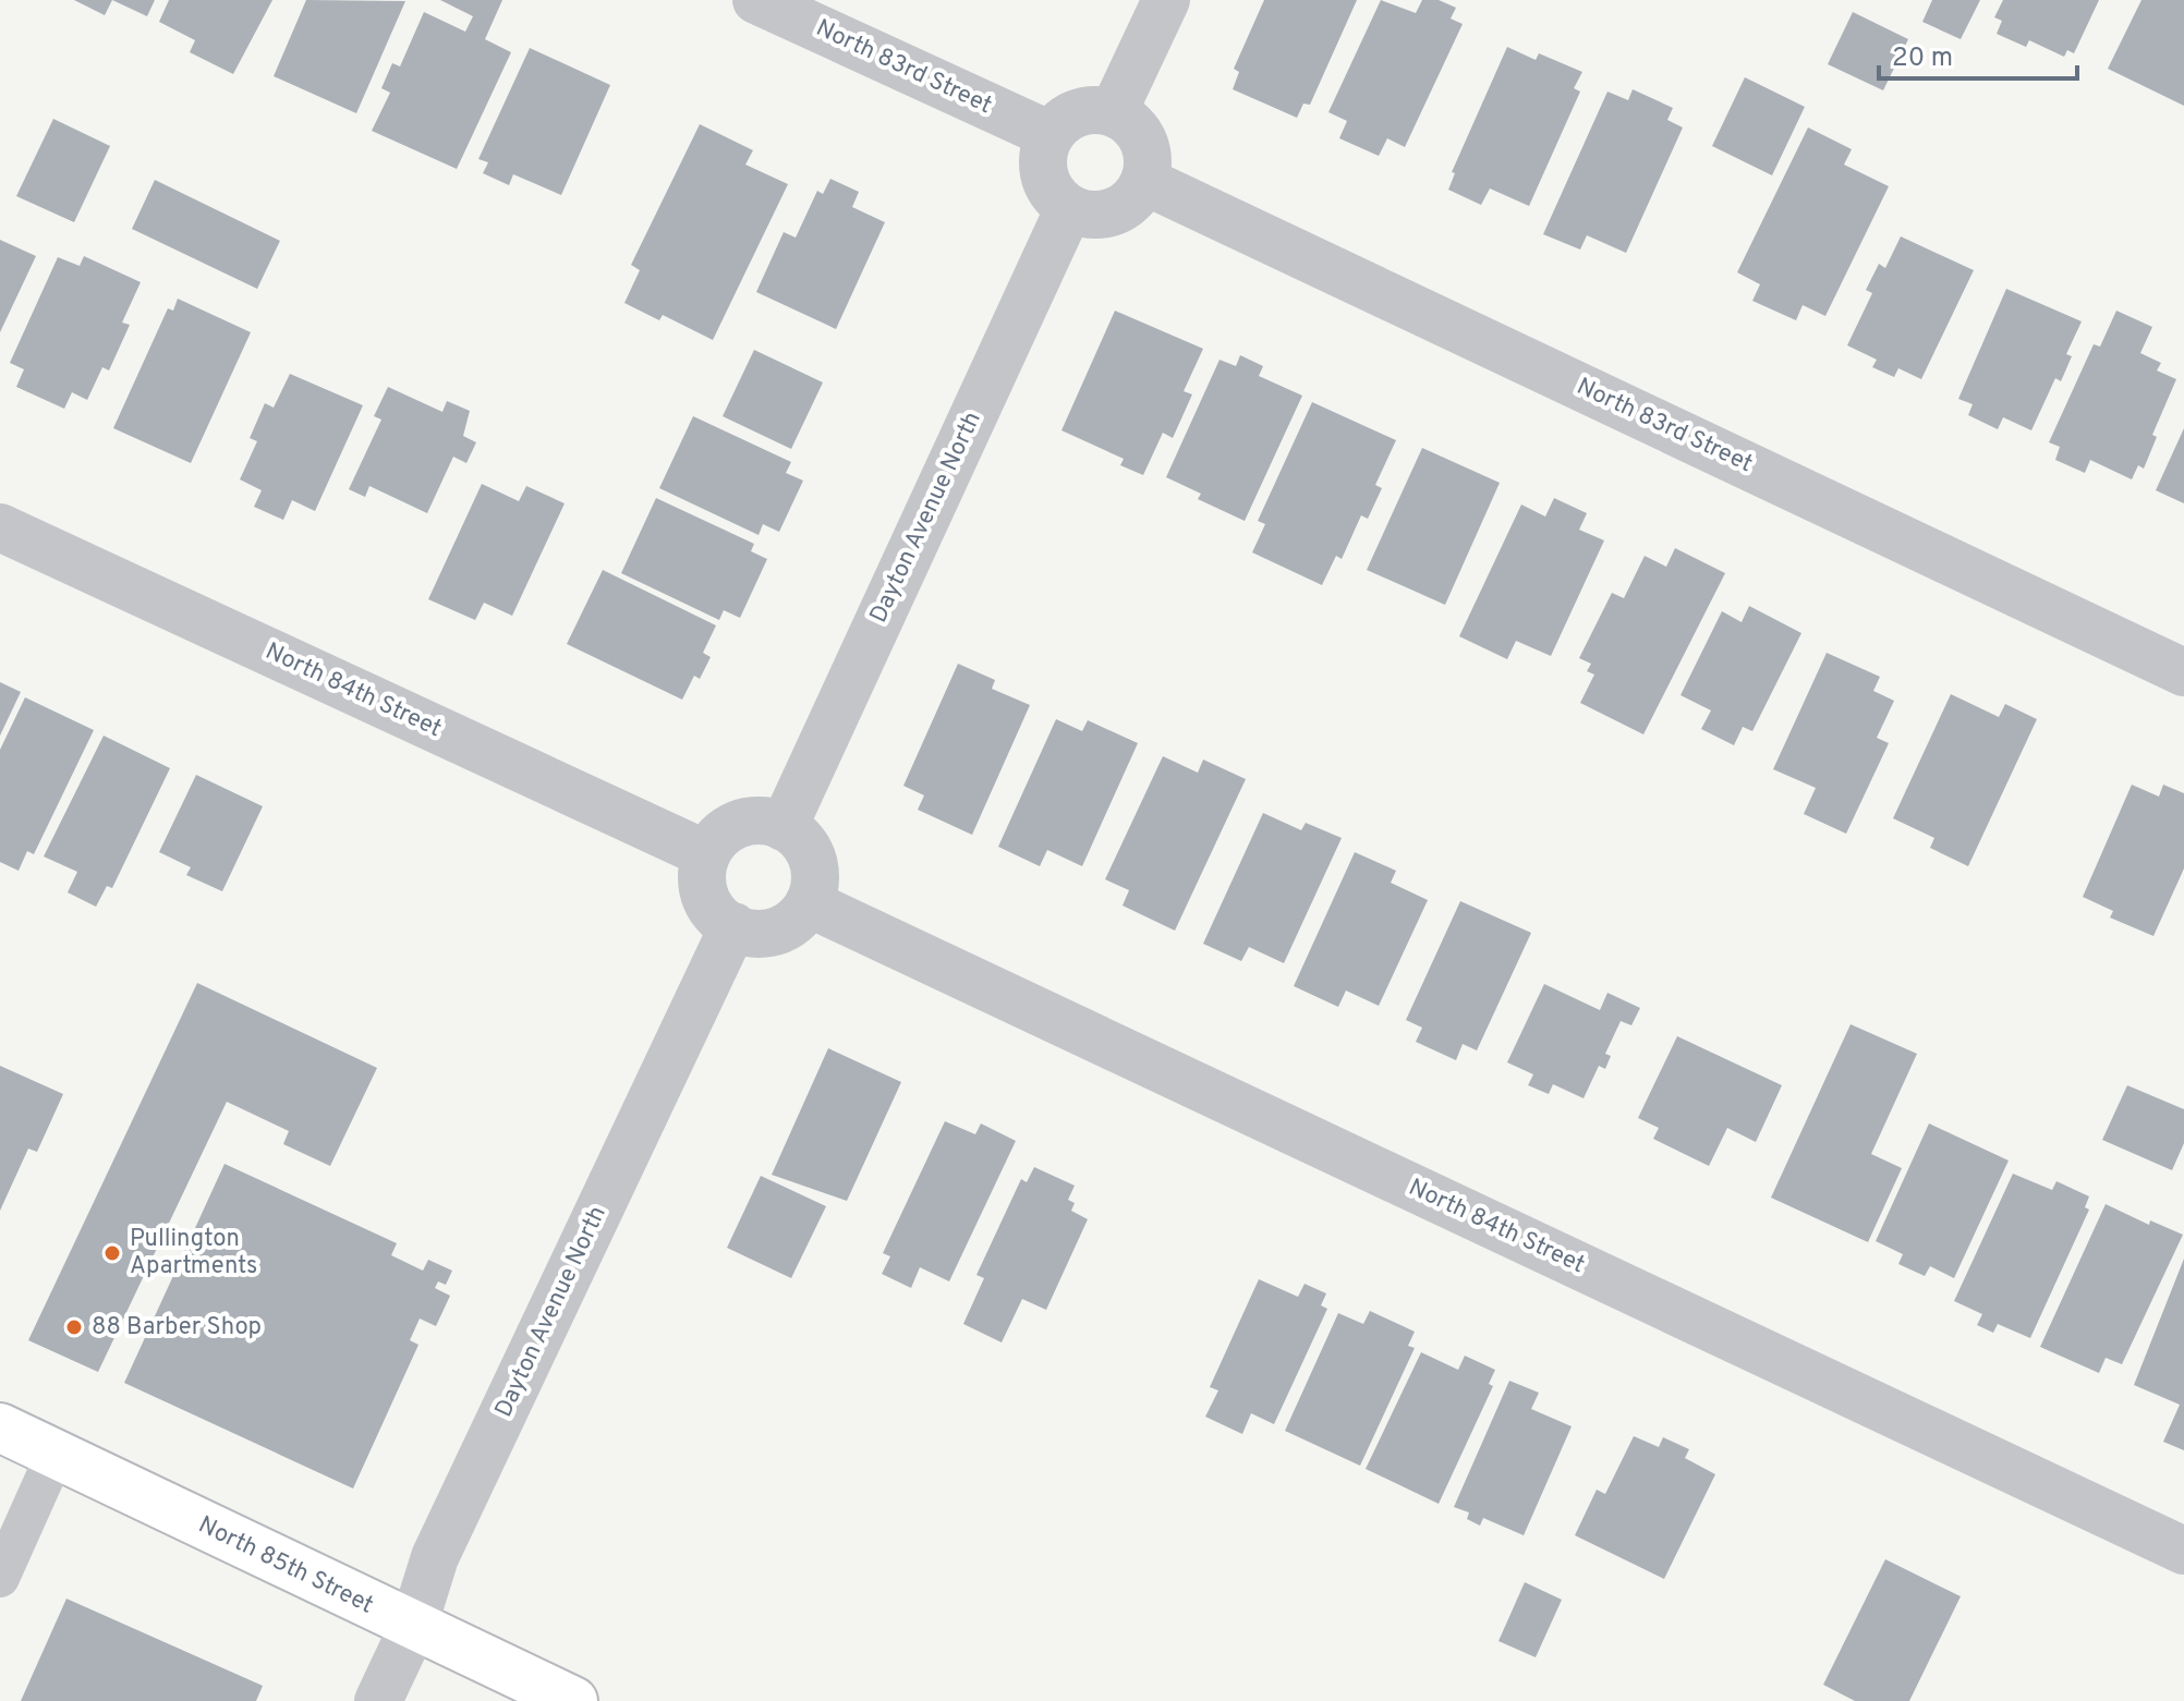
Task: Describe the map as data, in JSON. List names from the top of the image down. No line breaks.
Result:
{"streets":{"main road":["North 85th Street"],"street":["North 83rd Street","Dayton Avenue North","North 84th Street"]},"crossings":[["North 83rd Street","Dayton Avenue North"],["Dayton Avenue North","North 84th Street"],["Dayton Avenue North","North 85th Street"]],"places":["Pullington Apartments","88 Barber Shop"],"scale_bar":"20 m"}
